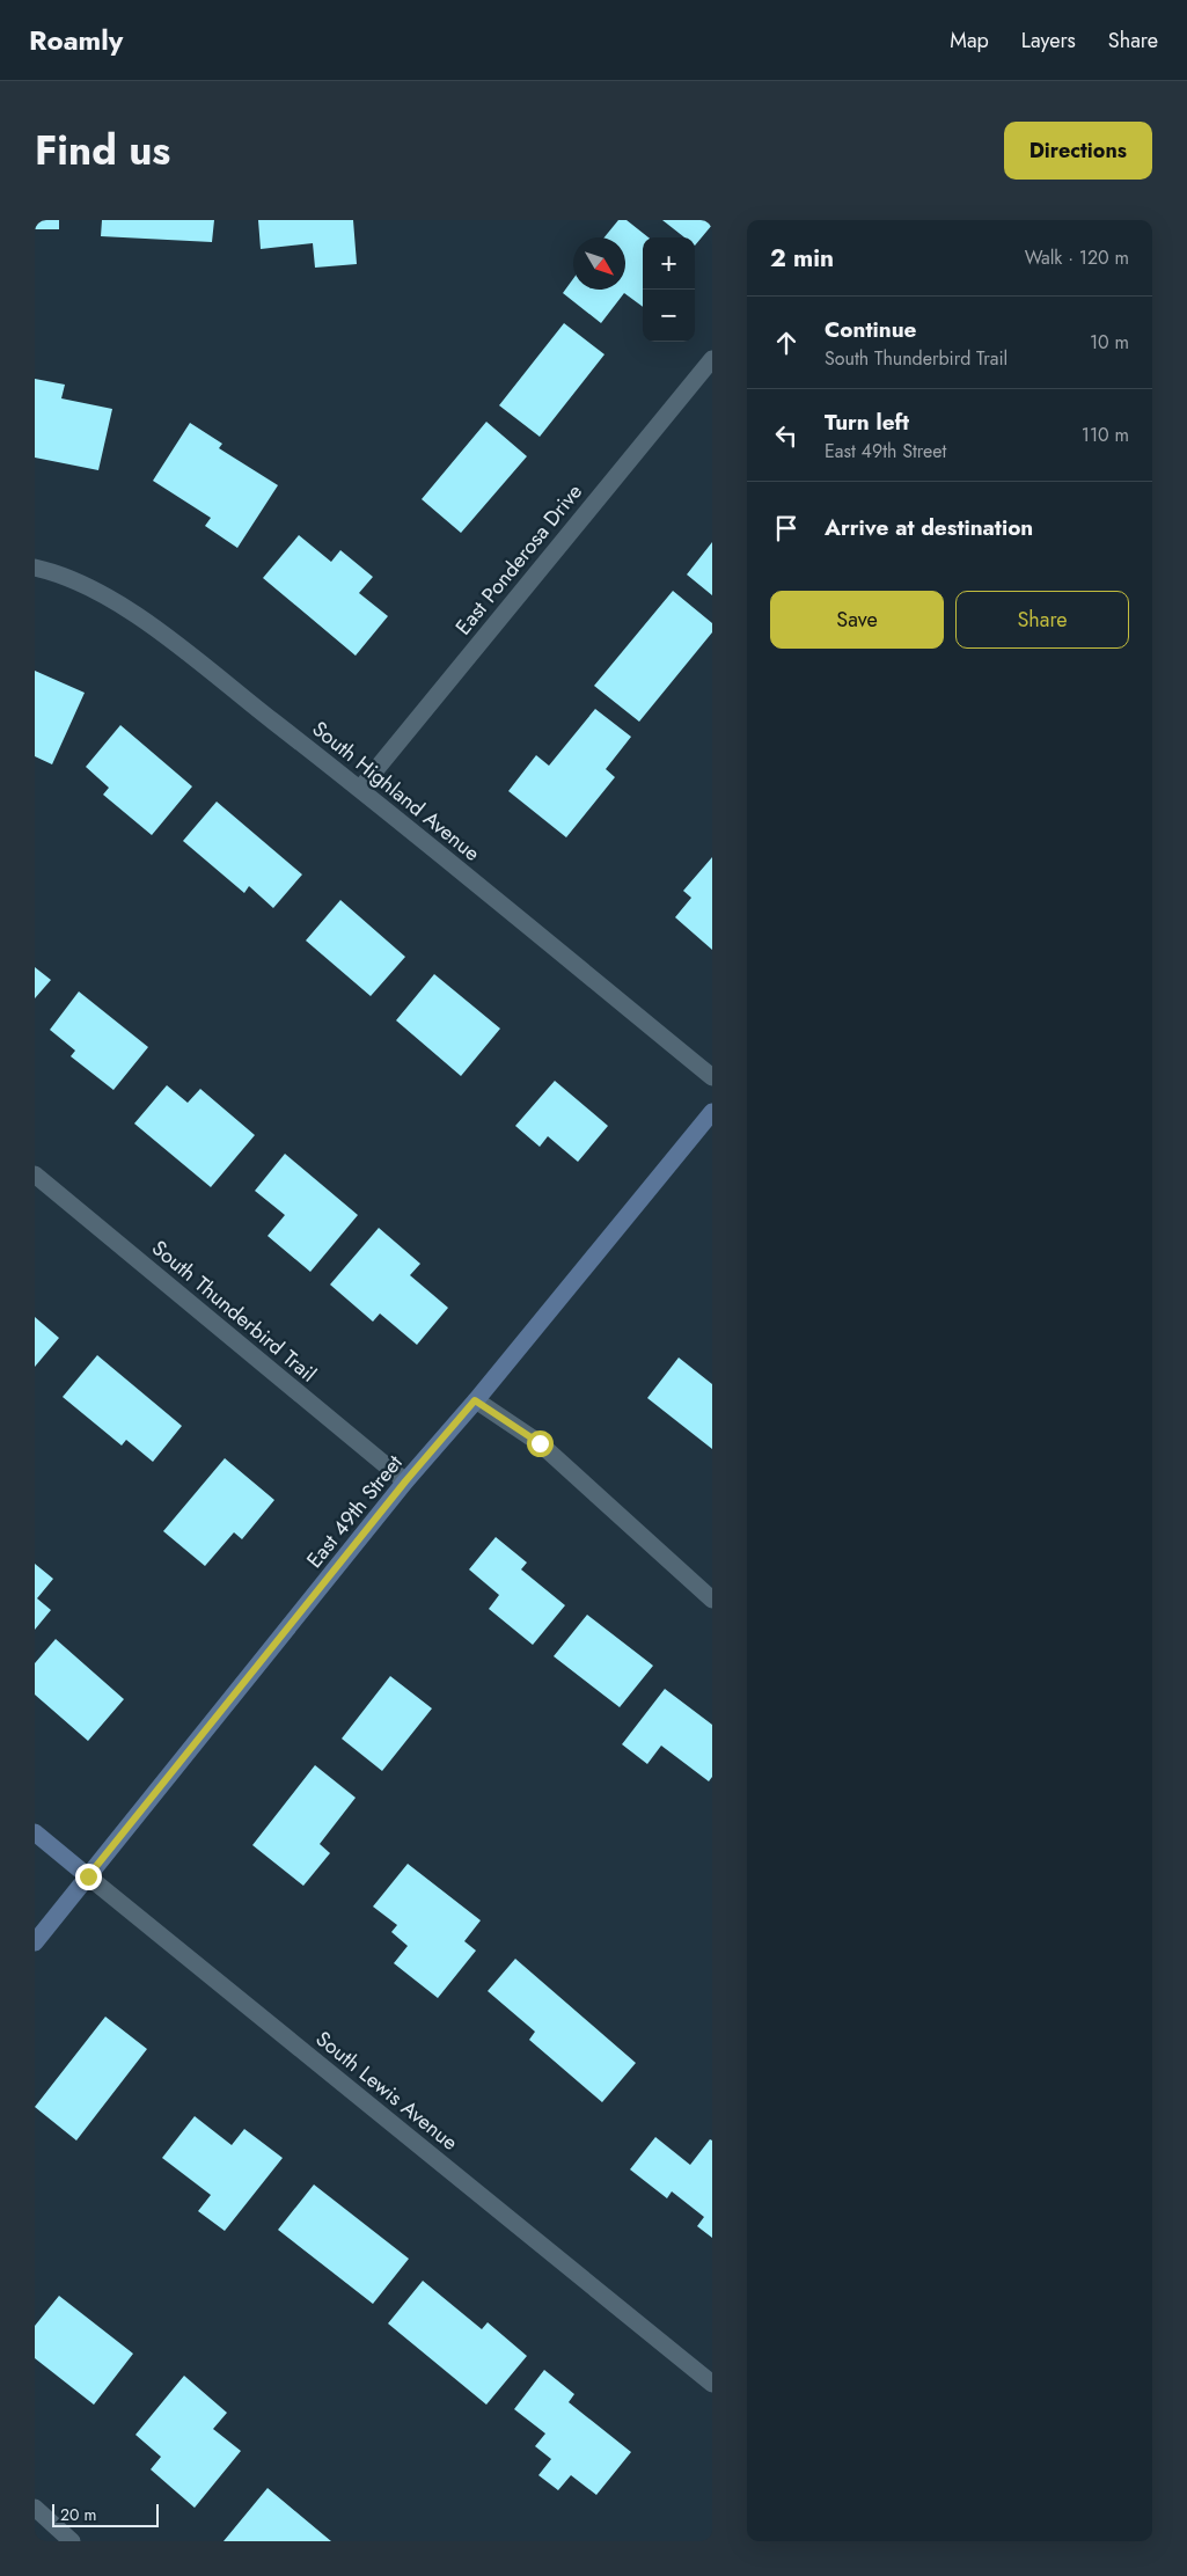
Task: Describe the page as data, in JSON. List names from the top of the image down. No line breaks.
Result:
{"streets":{"street":["East Ponderosa Drive","South Highland Avenue","South Thunderbird Trail","East 49th Street","South Lewis Avenue"]},"crossings":[["East Ponderosa Drive","South Highland Avenue"],["South Thunderbird Trail","East 49th Street"],["East 49th Street","South Lewis Avenue"]],"scale_bar":"20 m","north":"bottom right","page":{"header":"Roamly","nav":["Map","Layers","Share"],"title":"Find us","buttons":["Directions",["Save","Share"]],"heading":["2 min","Walk · 120 m"],"map_buttons":["+","−"],"list":[["Continue","South Thunderbird Trail","10 m"],["Turn left","East 49th Street","110 m"],"Arrive at destination"],"scale":"20 m"}}
